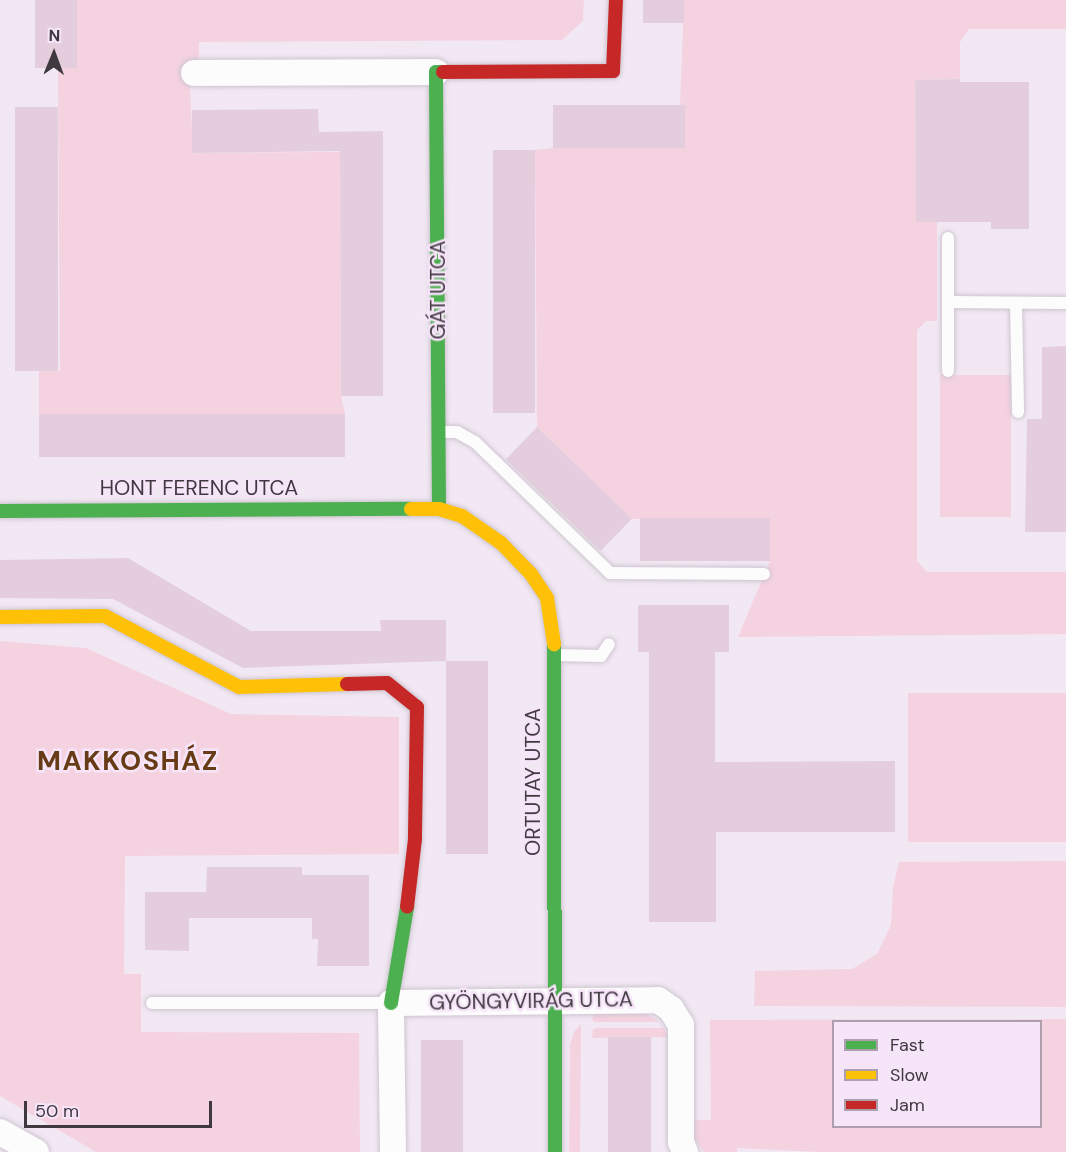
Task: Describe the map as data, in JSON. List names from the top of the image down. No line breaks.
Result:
{"streets":{"street":["GÁT UTCA","HONT FERENC UTCA","ORTUTAY UTCA","GYÖNGYVIRÁG UTCA"]},"crossings":[["GÁT UTCA","ORTUTAY UTCA"],["HONT FERENC UTCA","ORTUTAY UTCA"],["ORTUTAY UTCA","GYÖNGYVIRÁG UTCA"]],"districts":["MAKKOSHÁZ"],"legend":["Fast","Slow","Jam"],"scale_bar":"50 m","north":"top"}
